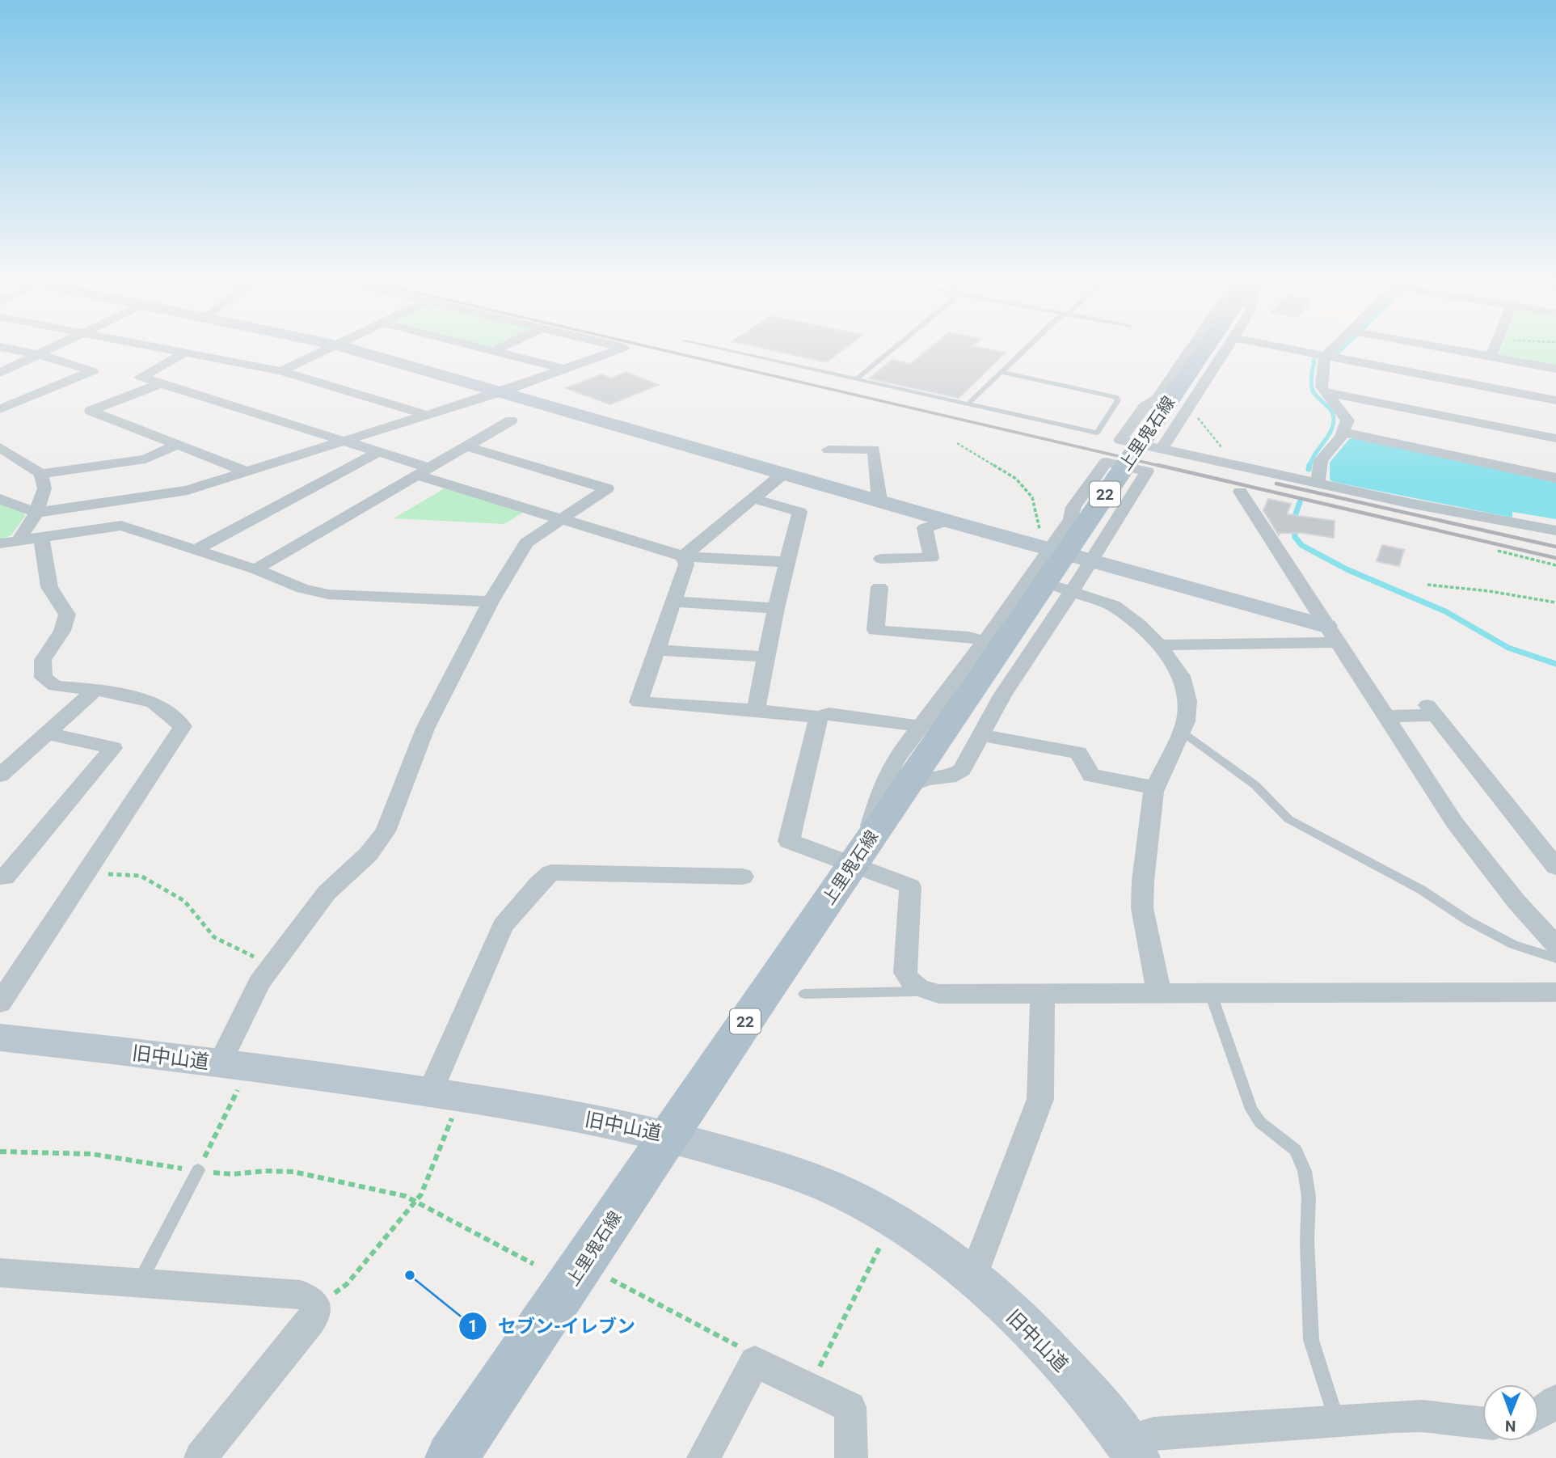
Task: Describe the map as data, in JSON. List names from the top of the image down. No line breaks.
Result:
{"streets":{"main road":["上里鬼石線","22"],"street":["旧中山道"]},"crossings":[["上里鬼石線","旧中山道"]],"places":["セブン-イレブン"],"north":"bottom"}
